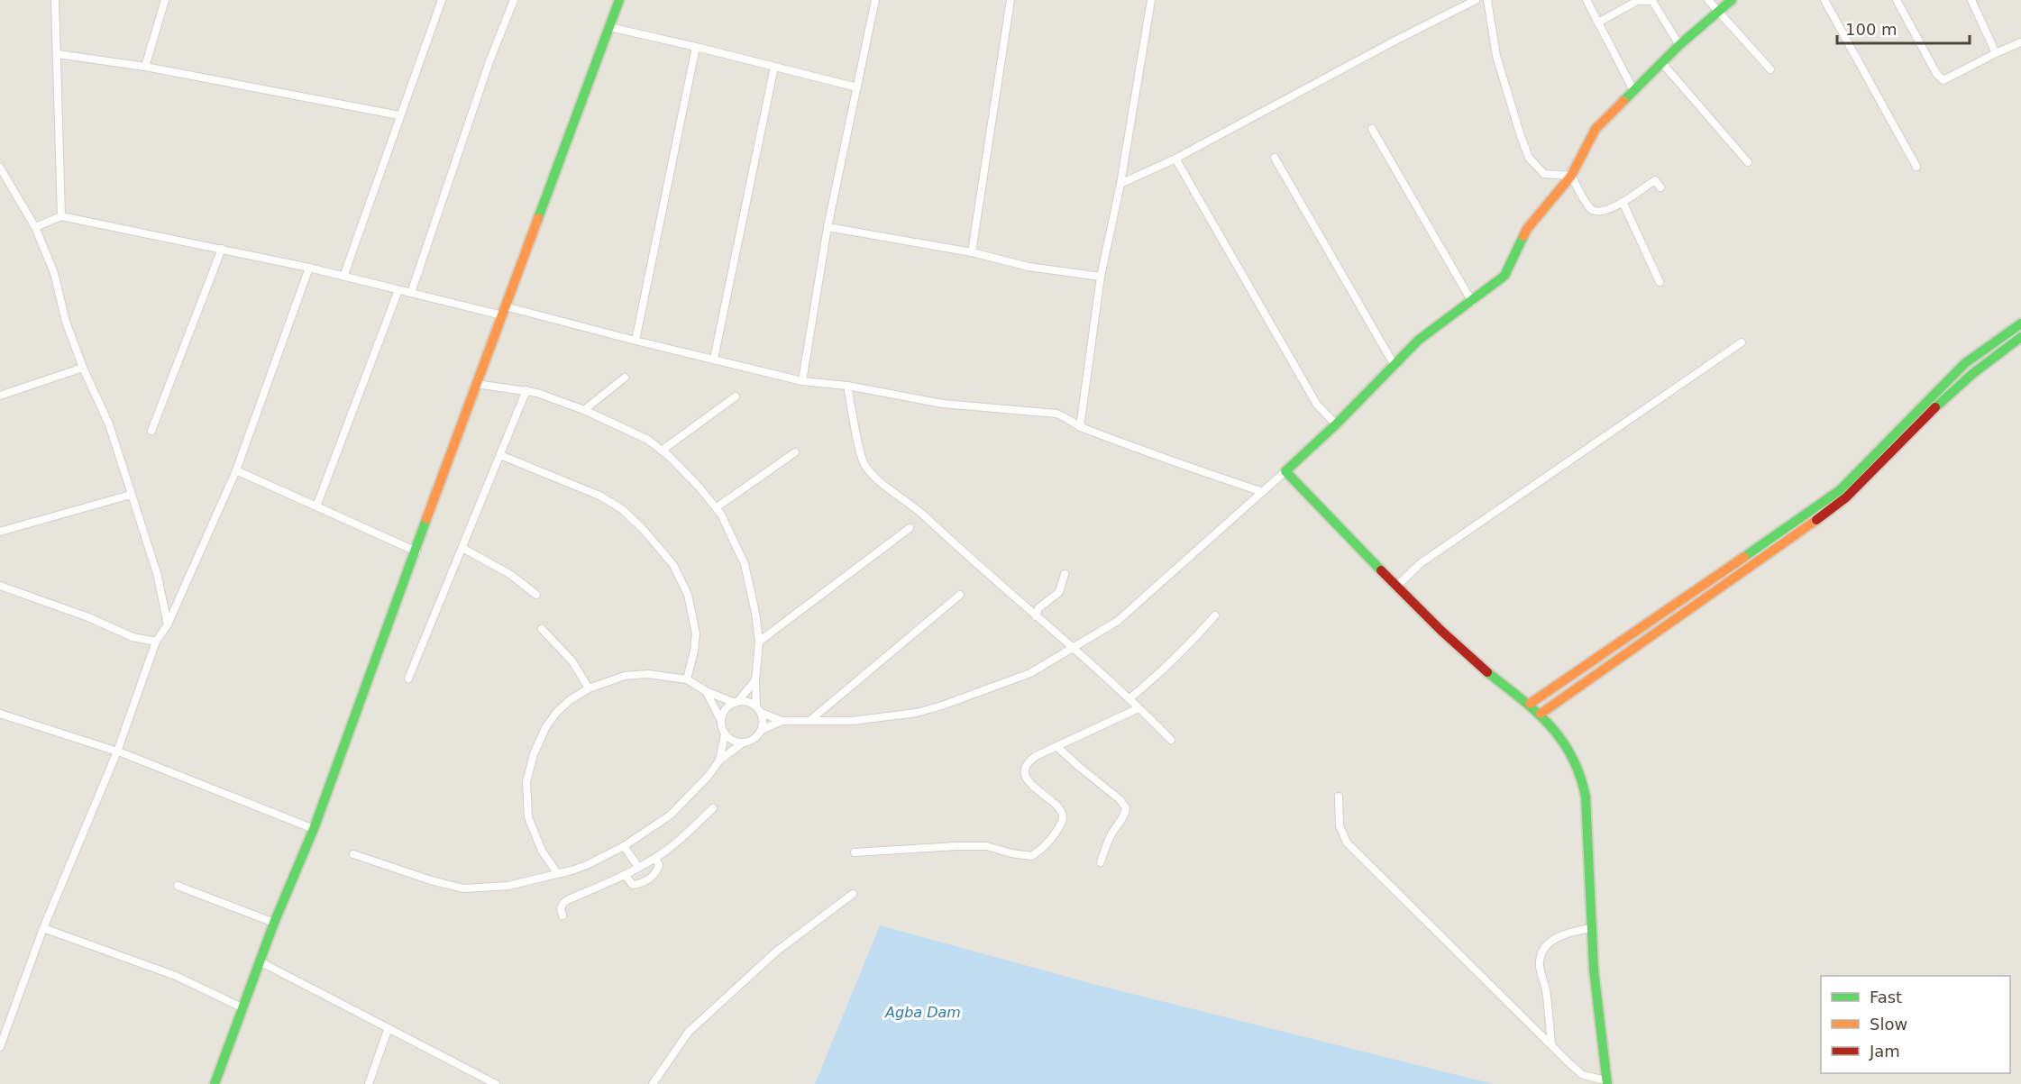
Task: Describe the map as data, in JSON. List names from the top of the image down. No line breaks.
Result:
{"water":["Agba Dam"],"legend":["Fast","Slow","Jam"],"scale_bar":"100 m"}
